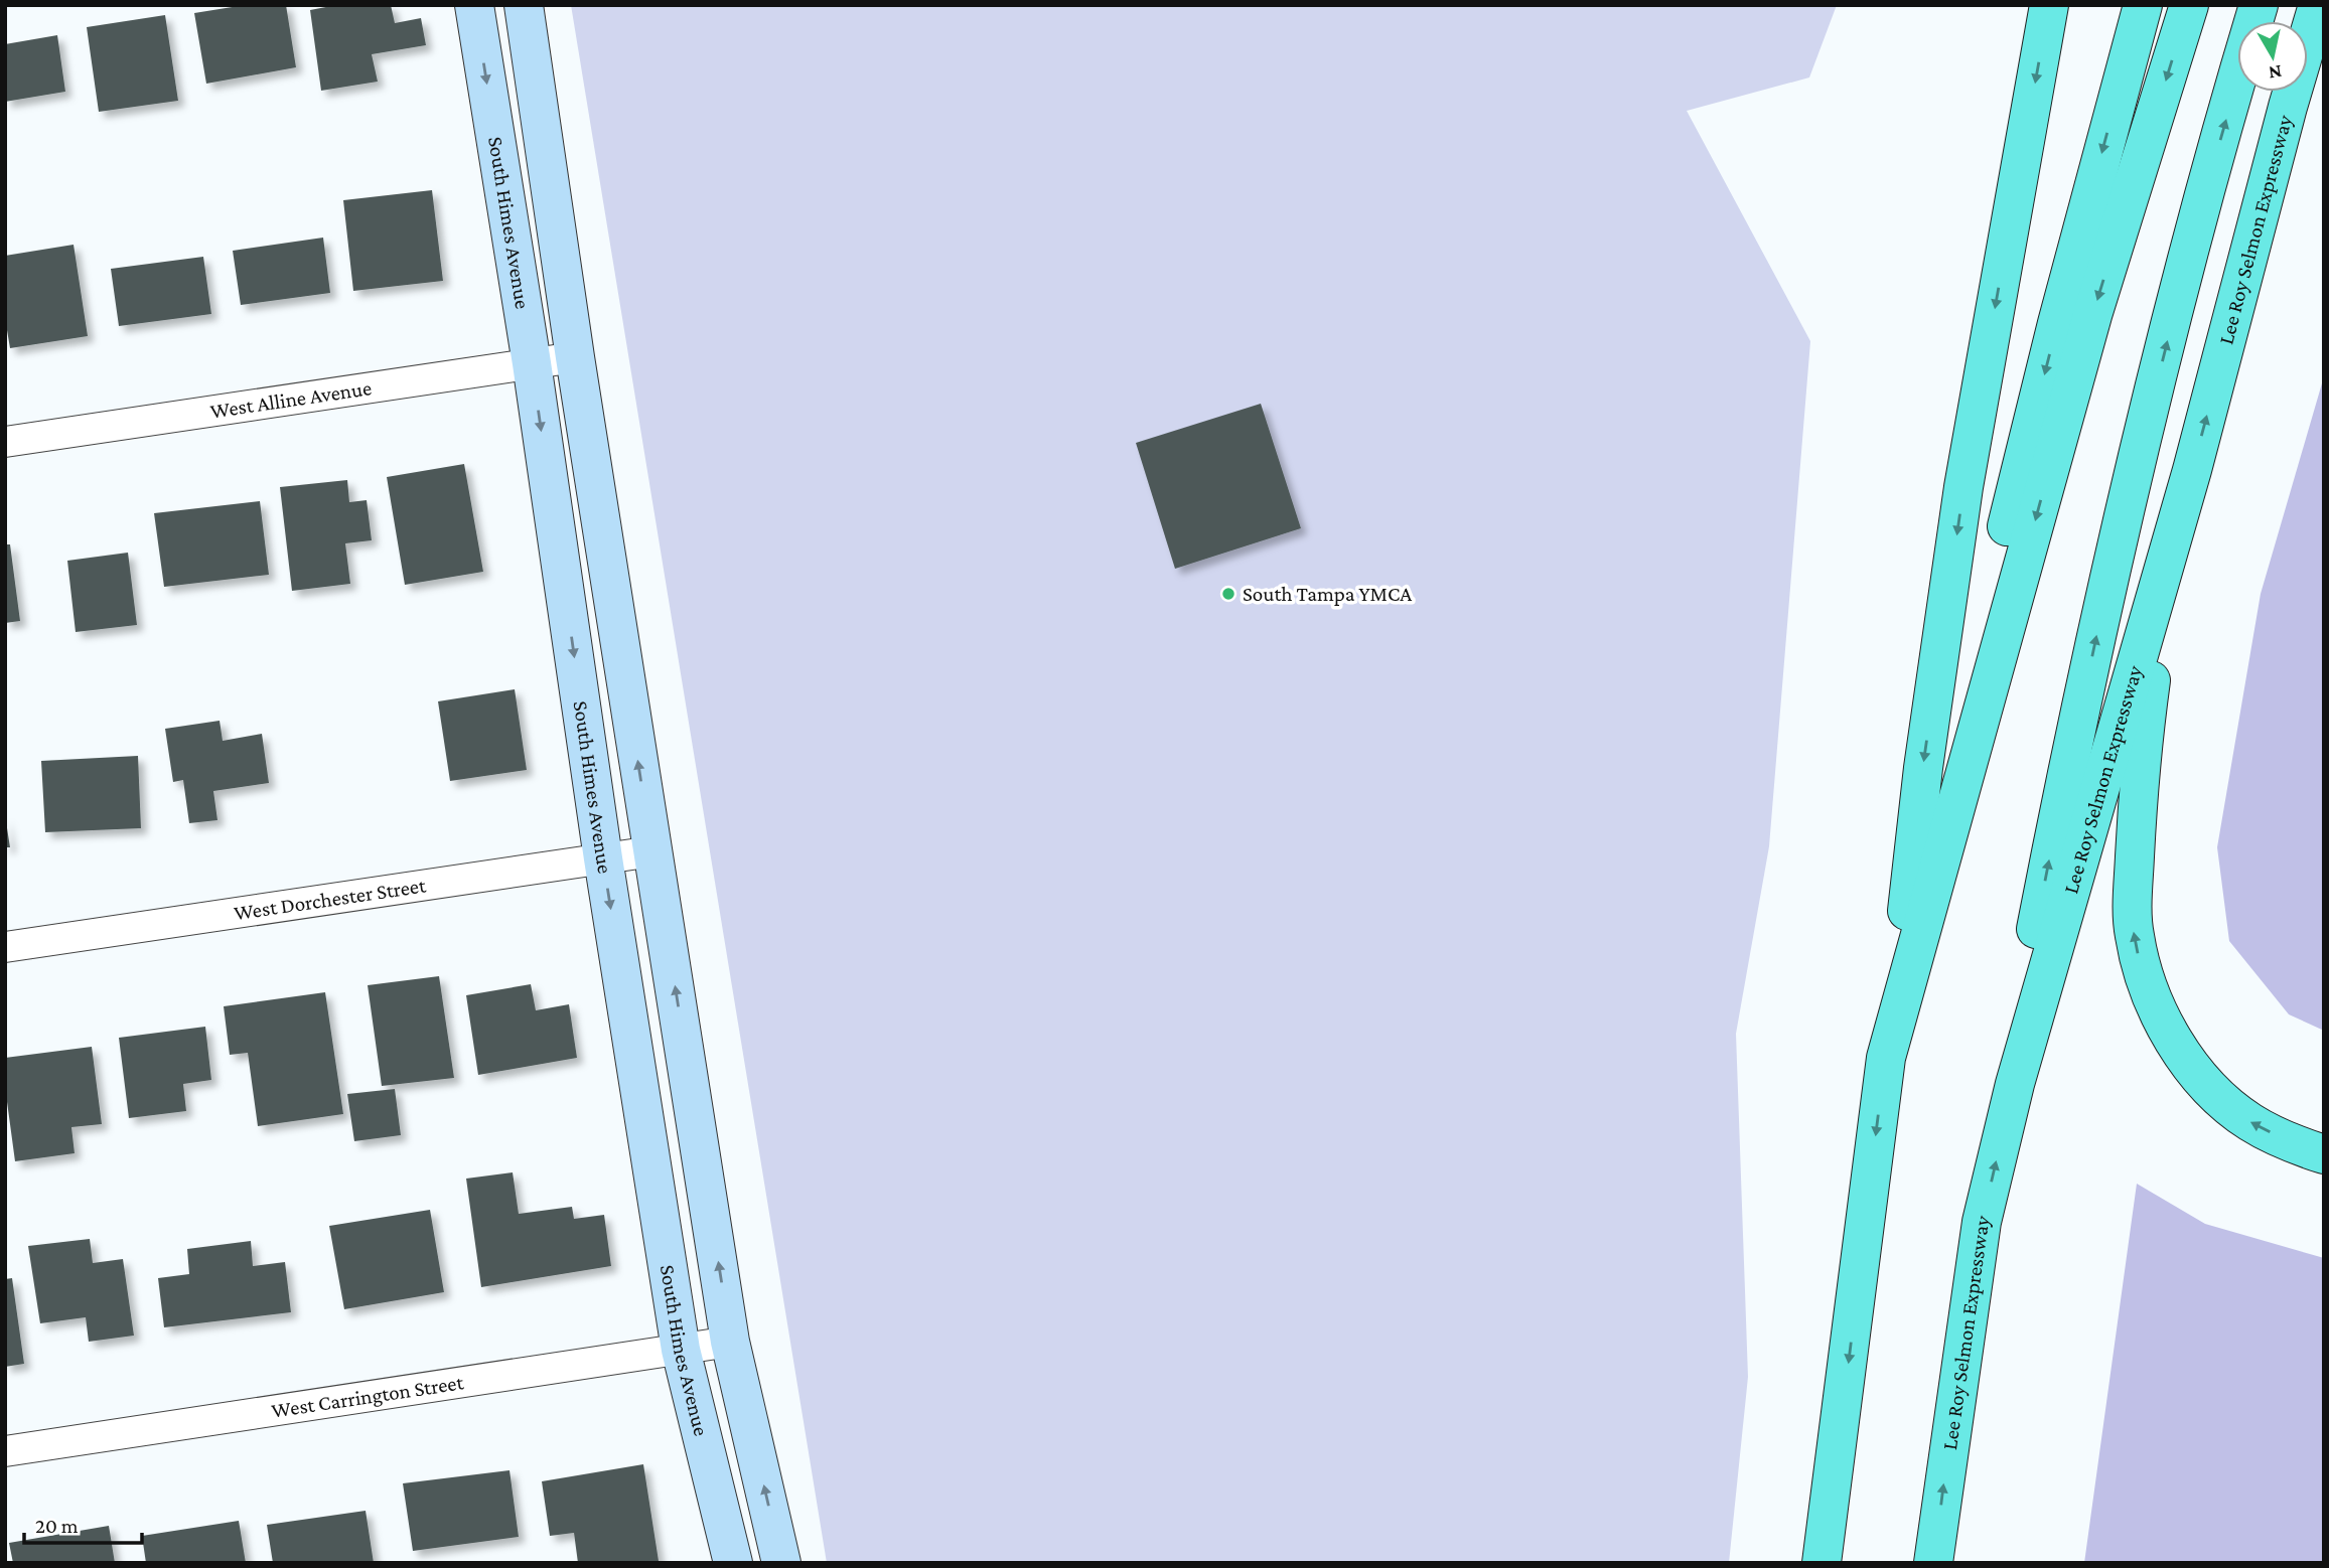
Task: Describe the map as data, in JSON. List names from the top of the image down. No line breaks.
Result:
{"streets":{"highway":["Lee Roy Selmon Expressway"],"street":["South Himes Avenue","West Alline Avenue","West Dorchester Street","West Carrington Street"]},"crossings":[["South Himes Avenue","West Alline Avenue"],["South Himes Avenue","West Dorchester Street"],["South Himes Avenue","West Carrington Street"]],"places":["South Tampa YMCA"],"scale_bar":"20 m","north":"bottom"}
